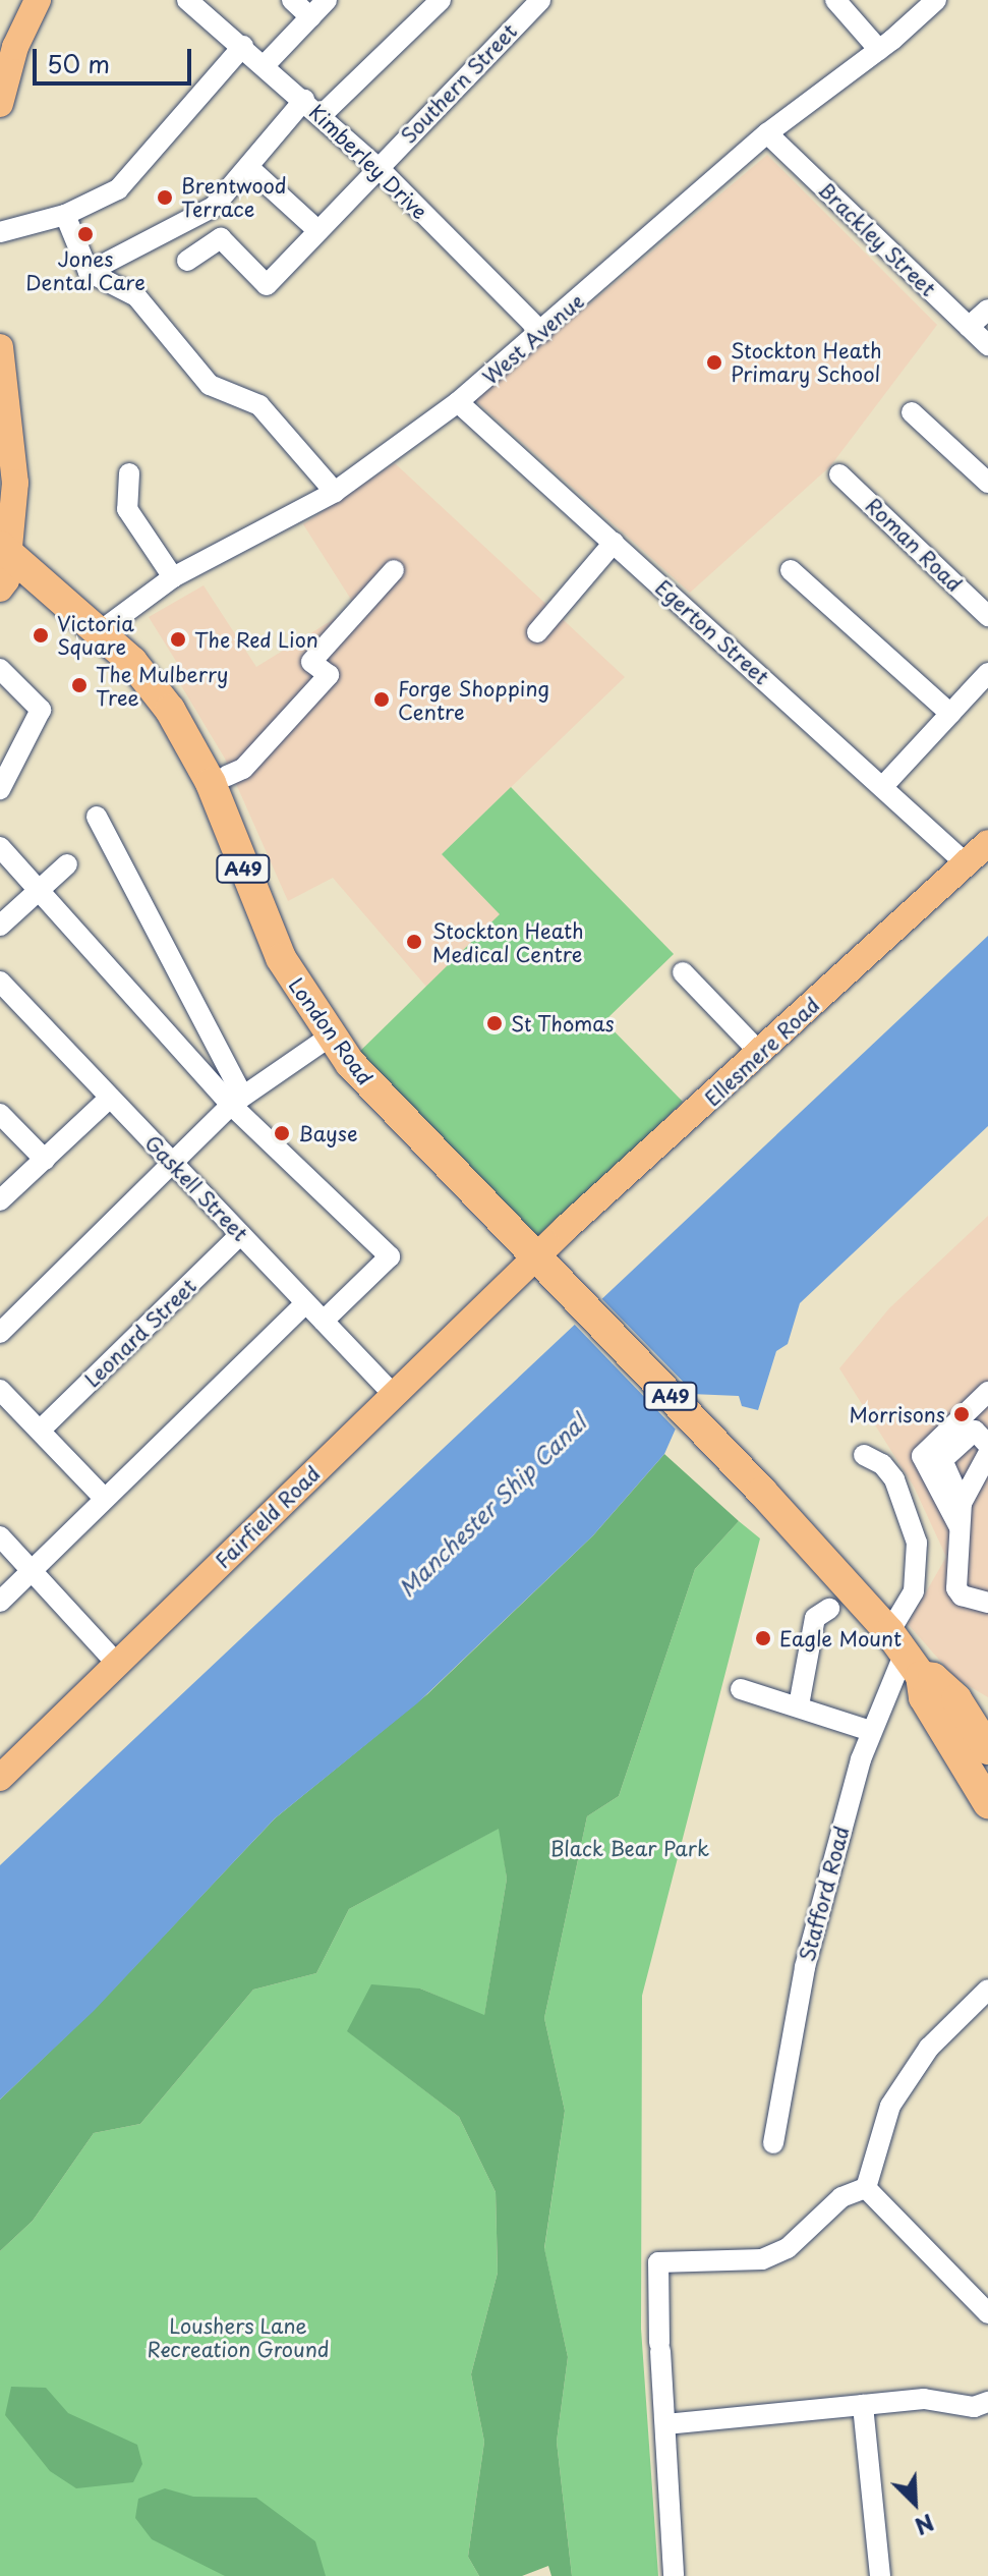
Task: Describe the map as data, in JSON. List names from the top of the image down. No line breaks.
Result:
{"streets":{"highway":["A49","London Road"],"main road":["Ellesmere Road","Fairfield Road"],"street":["Southern Street","Kimberley Drive","Brackley Street","West Avenue","Roman Road","Egerton Street","Gaskell Street","Leonard Street","Stafford Road"]},"crossings":[["Southern Street","Kimberley Drive"],["Kimberley Drive","West Avenue"],["Brackley Street","West Avenue"],["West Avenue","Egerton Street"],["West Avenue","London Road"],["Egerton Street","Ellesmere Road"],["A49","London Road"],["A49","Ellesmere Road"],["A49","Fairfield Road"],["A49","Stafford Road"],["London Road","Ellesmere Road"],["London Road","Fairfield Road"],["Ellesmere Road","Fairfield Road"],["Gaskell Street","Leonard Street"],["Gaskell Street","Fairfield Road"]],"water":["Manchester Ship Canal"],"parks":["Black Bear Park","Loushers Lane Recreation Ground"],"places":["Brentwood Terrace","Jones Dental Care","Stockton Heath Primary School","Victoria Square","The Red Lion","The Mulberry Tree","Forge Shopping Centre","Stockton Heath Medical Centre","St Thomas","Bayse","Morrisons","Eagle Mount"],"scale_bar":"50 m","north":"bottom right"}
